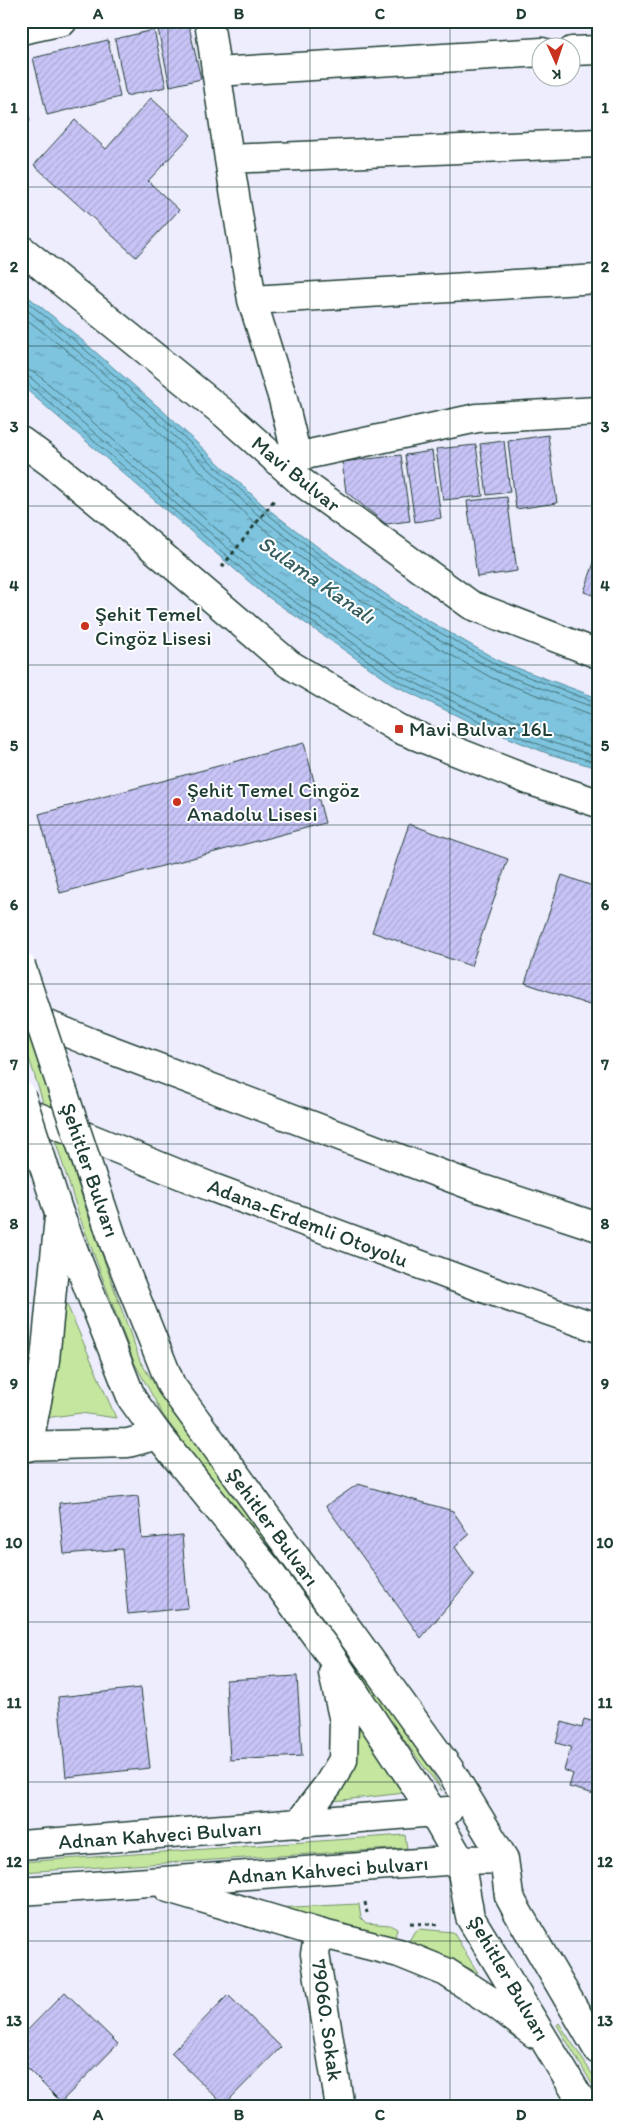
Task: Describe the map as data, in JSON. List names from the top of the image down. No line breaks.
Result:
{"streets":{"main road":["Mavi Bulvar","Şehitler Bulvarı","Adana-Erdemli Otoyolu","Adnan Kahveci Bulvarı","Adnan Kahveci bulvarı","79060. Sokak"]},"crossings":[["Şehitler Bulvarı","Adnan Kahveci bulvarı"]],"water":["Sulama Kanalı"],"places":{"other":["Şehit Temel Cingöz Lisesi","Şehit Temel Cingöz Anadolu Lisesi"],"transit":["Mavi Bulvar 16L"]},"north":"bottom","grid":{"columns":["A","B","C","D"],"rows":["1","2","3","4","5","6","7","8","9","10","11","12","13"]}}
